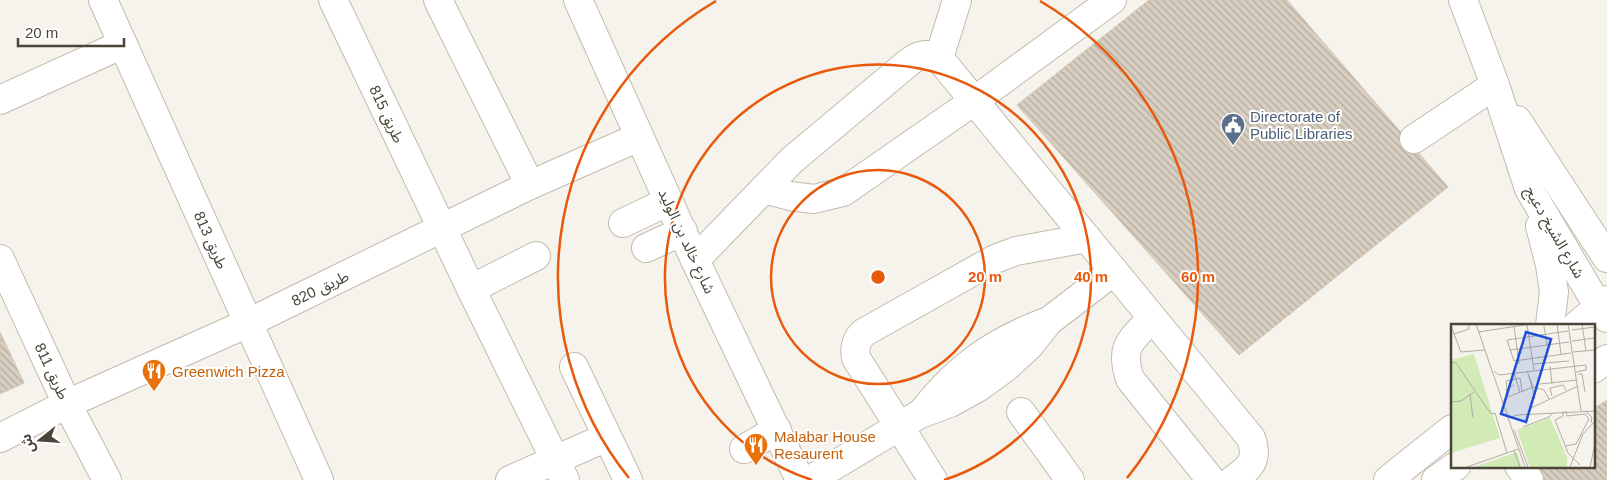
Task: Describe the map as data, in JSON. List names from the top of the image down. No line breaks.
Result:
{"streets":{"street":["طريق 815","شارع الشيخ دعيج","طريق 813","شارع خالد بن الوليد","طريق 820","طريق 811"]},"crossings":[["طريق 815","طريق 820"],["طريق 813","طريق 820"],["شارع خالد بن الوليد","طريق 820"],["طريق 820","طريق 811"]],"places":{"public building":["Directorate of Public Libraries"],"restaurant":["Greenwich Pizza","Malabar House Resaurent"]},"scale_bar":"20 m","north":"left","rings":["20 m","40 m","60 m"]}
